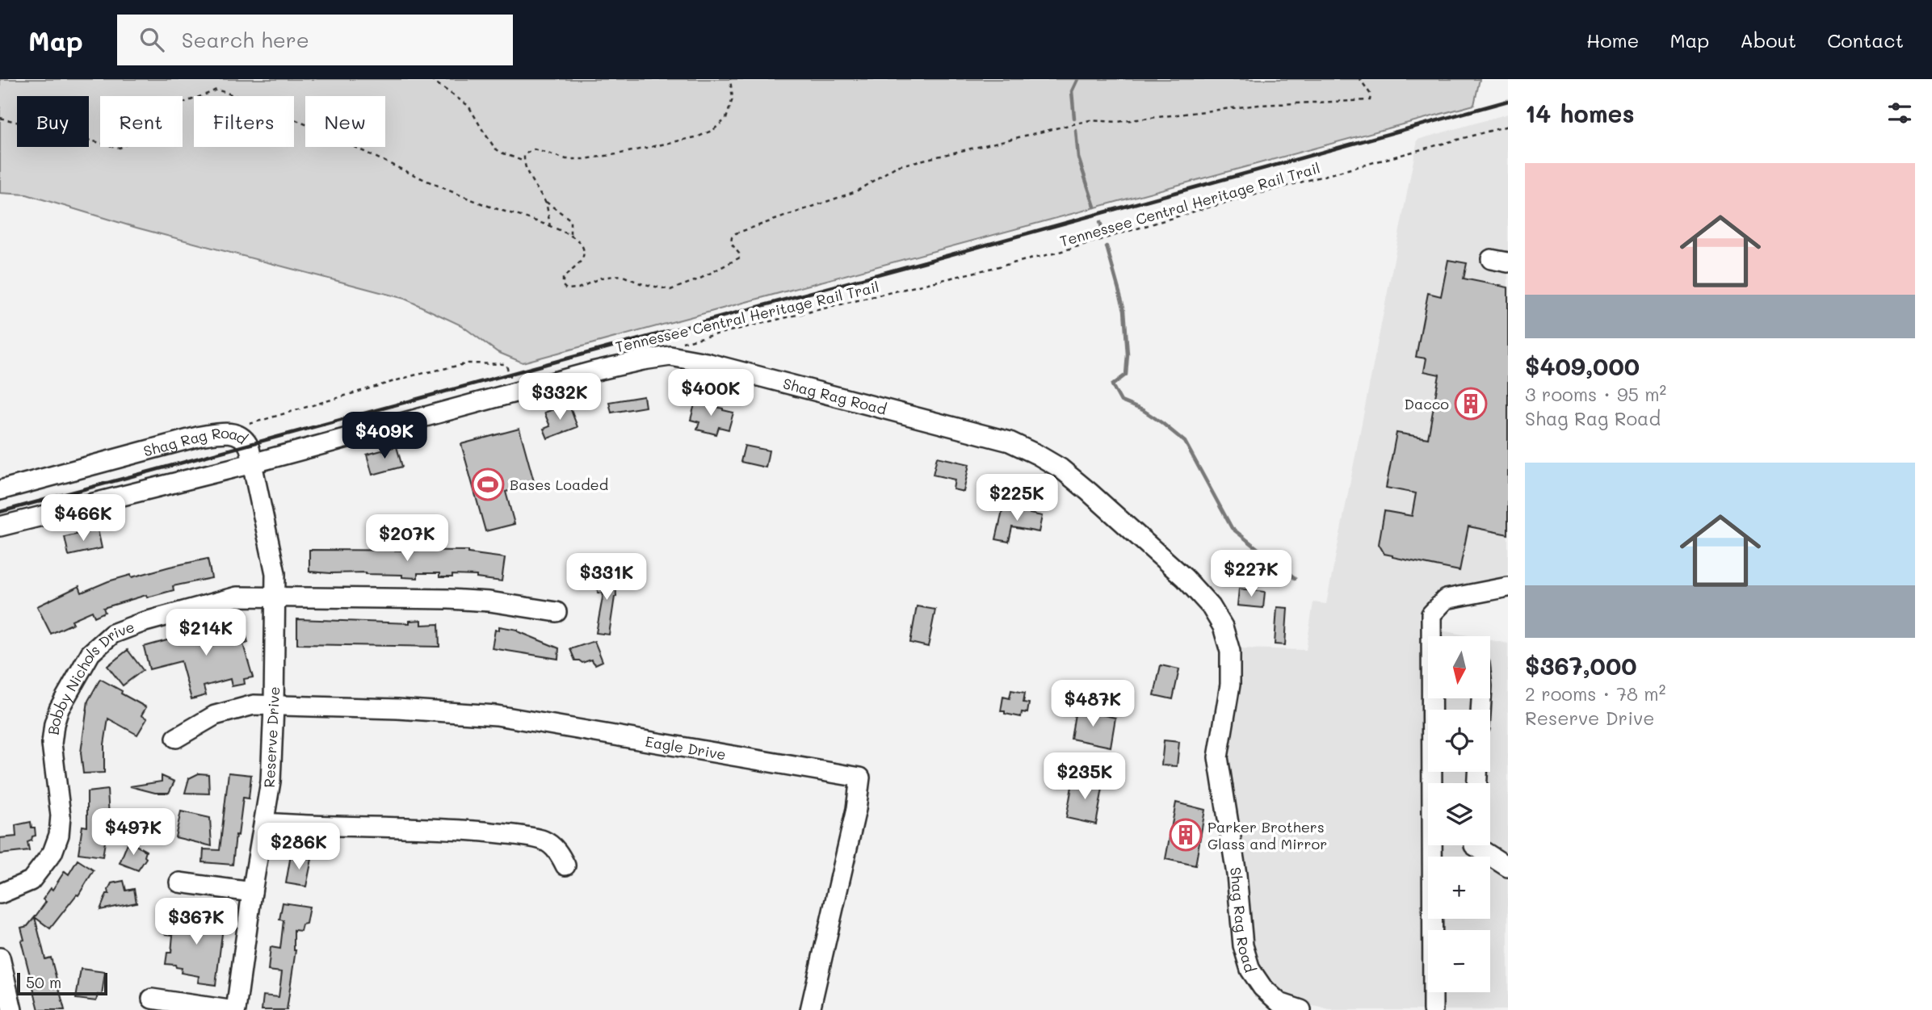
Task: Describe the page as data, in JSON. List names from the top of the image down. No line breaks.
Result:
{"streets":{"street":["Shag Rag Road","Bobby Nichols Drive","Reserve Drive","Eagle Drive"],"path":["Tennessee Central Heritage Rail Trail"]},"crossings":[["Shag Rag Road","Reserve Drive"],["Bobby Nichols Drive","Reserve Drive"],["Reserve Drive","Eagle Drive"]],"places":{"building":["Dacco","Parker Brothers Glass and Mirror"],"sports":["Bases Loaded"]},"scale_bar":"50 m","north":"bottom","page":{"header":"Map","search":"Search here","nav":["Home","Map","About","Contact"],"heading":"14 homes","chip":["Buy","Rent","Filters","New"],"list":[{"name":"$409,000","note":"3 rooms · 95 m² · Shag Rag Road"},{"name":"$367,000","note":"2 rooms · 78 m² · Reserve Drive"}],"price":["$400K","$332K","$409K","$225K","$466K","$207K","$227K","$331K","$214K","$487K","$235K","$497K","$286K","$367K"],"map_buttons":["+","−"],"scale":"50 m"}}
